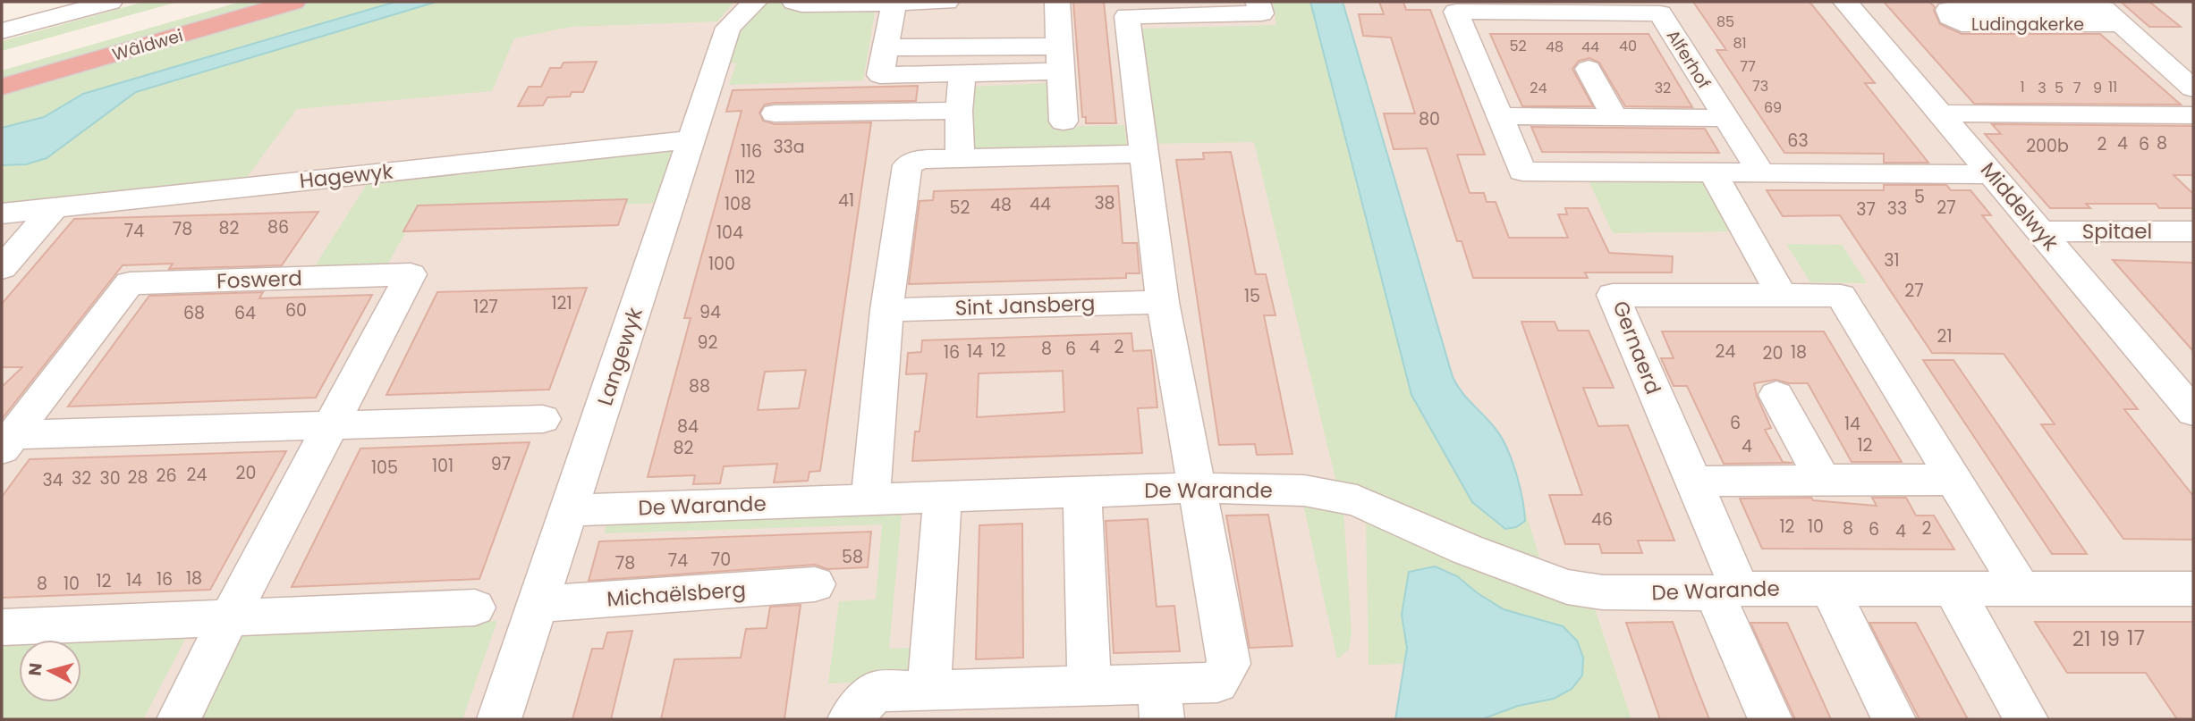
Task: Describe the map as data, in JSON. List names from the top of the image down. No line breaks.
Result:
{"streets":{"highway":["Wâldwei"],"street":["Ludingakerke","Alferhof","Hagewyk","Middelwyk","Spitael","Foswerd","Sint Jansberg","Gernaerd","Langewyk","De Warande","Michaëlsberg"]},"crossings":[["Alferhof","Middelwyk"],["Hagewyk","Langewyk"],["Middelwyk","Spitael"],["Gernaerd","De Warande"],["Langewyk","De Warande"],["Langewyk","Michaëlsberg"]],"house_numbers":["85","81","52","40","48","44","77","73","1","11","24","32","3","5","7","9","69","80","63","4","8","2","6","200b","33a","116","112","5","41","38","108","44","48","52","27","33","37","86","82","78","74","104","31","100","27","15","121","127","60","94","68","64","21","92","4","2","8","6","12","14","24","16","18","20","88","6","14","84","12","4","82","97","101","105","20","24","26","28","32","30","34","46","12","10","8","2","6","4","58","70","74","78","18","16","14","12","8","10","17","21","19"],"north":"left"}
